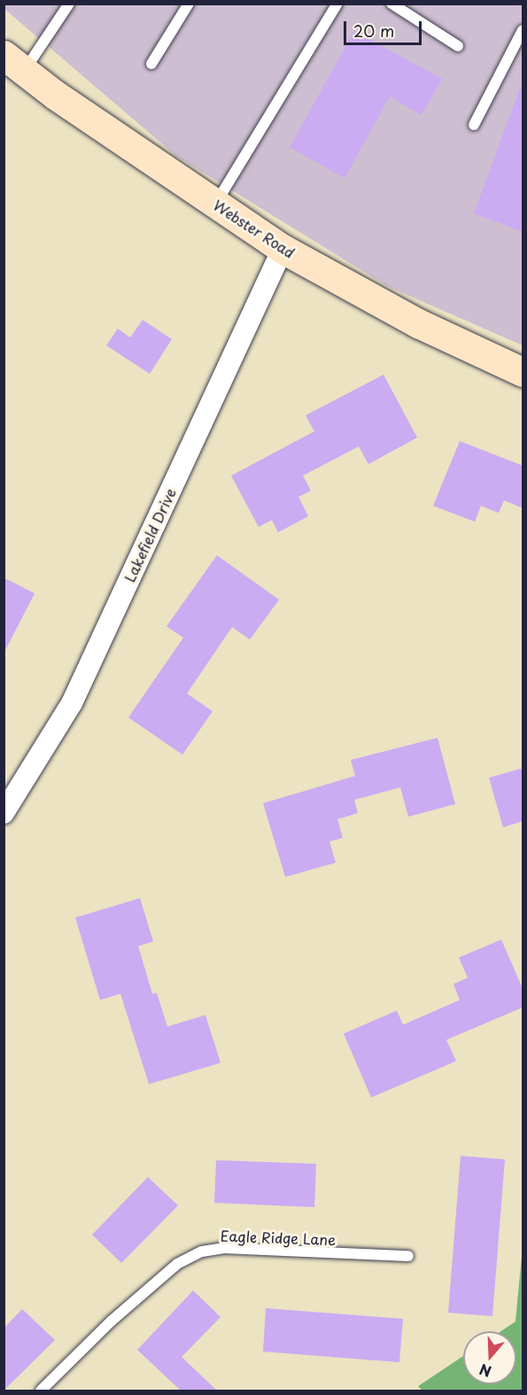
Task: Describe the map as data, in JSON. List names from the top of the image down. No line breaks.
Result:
{"streets":{"street":["Webster Road","Lakefield Drive"],"lane":["Eagle Ridge Lane"]},"crossings":[["Webster Road","Lakefield Drive"]],"scale_bar":"20 m","north":"bottom"}
